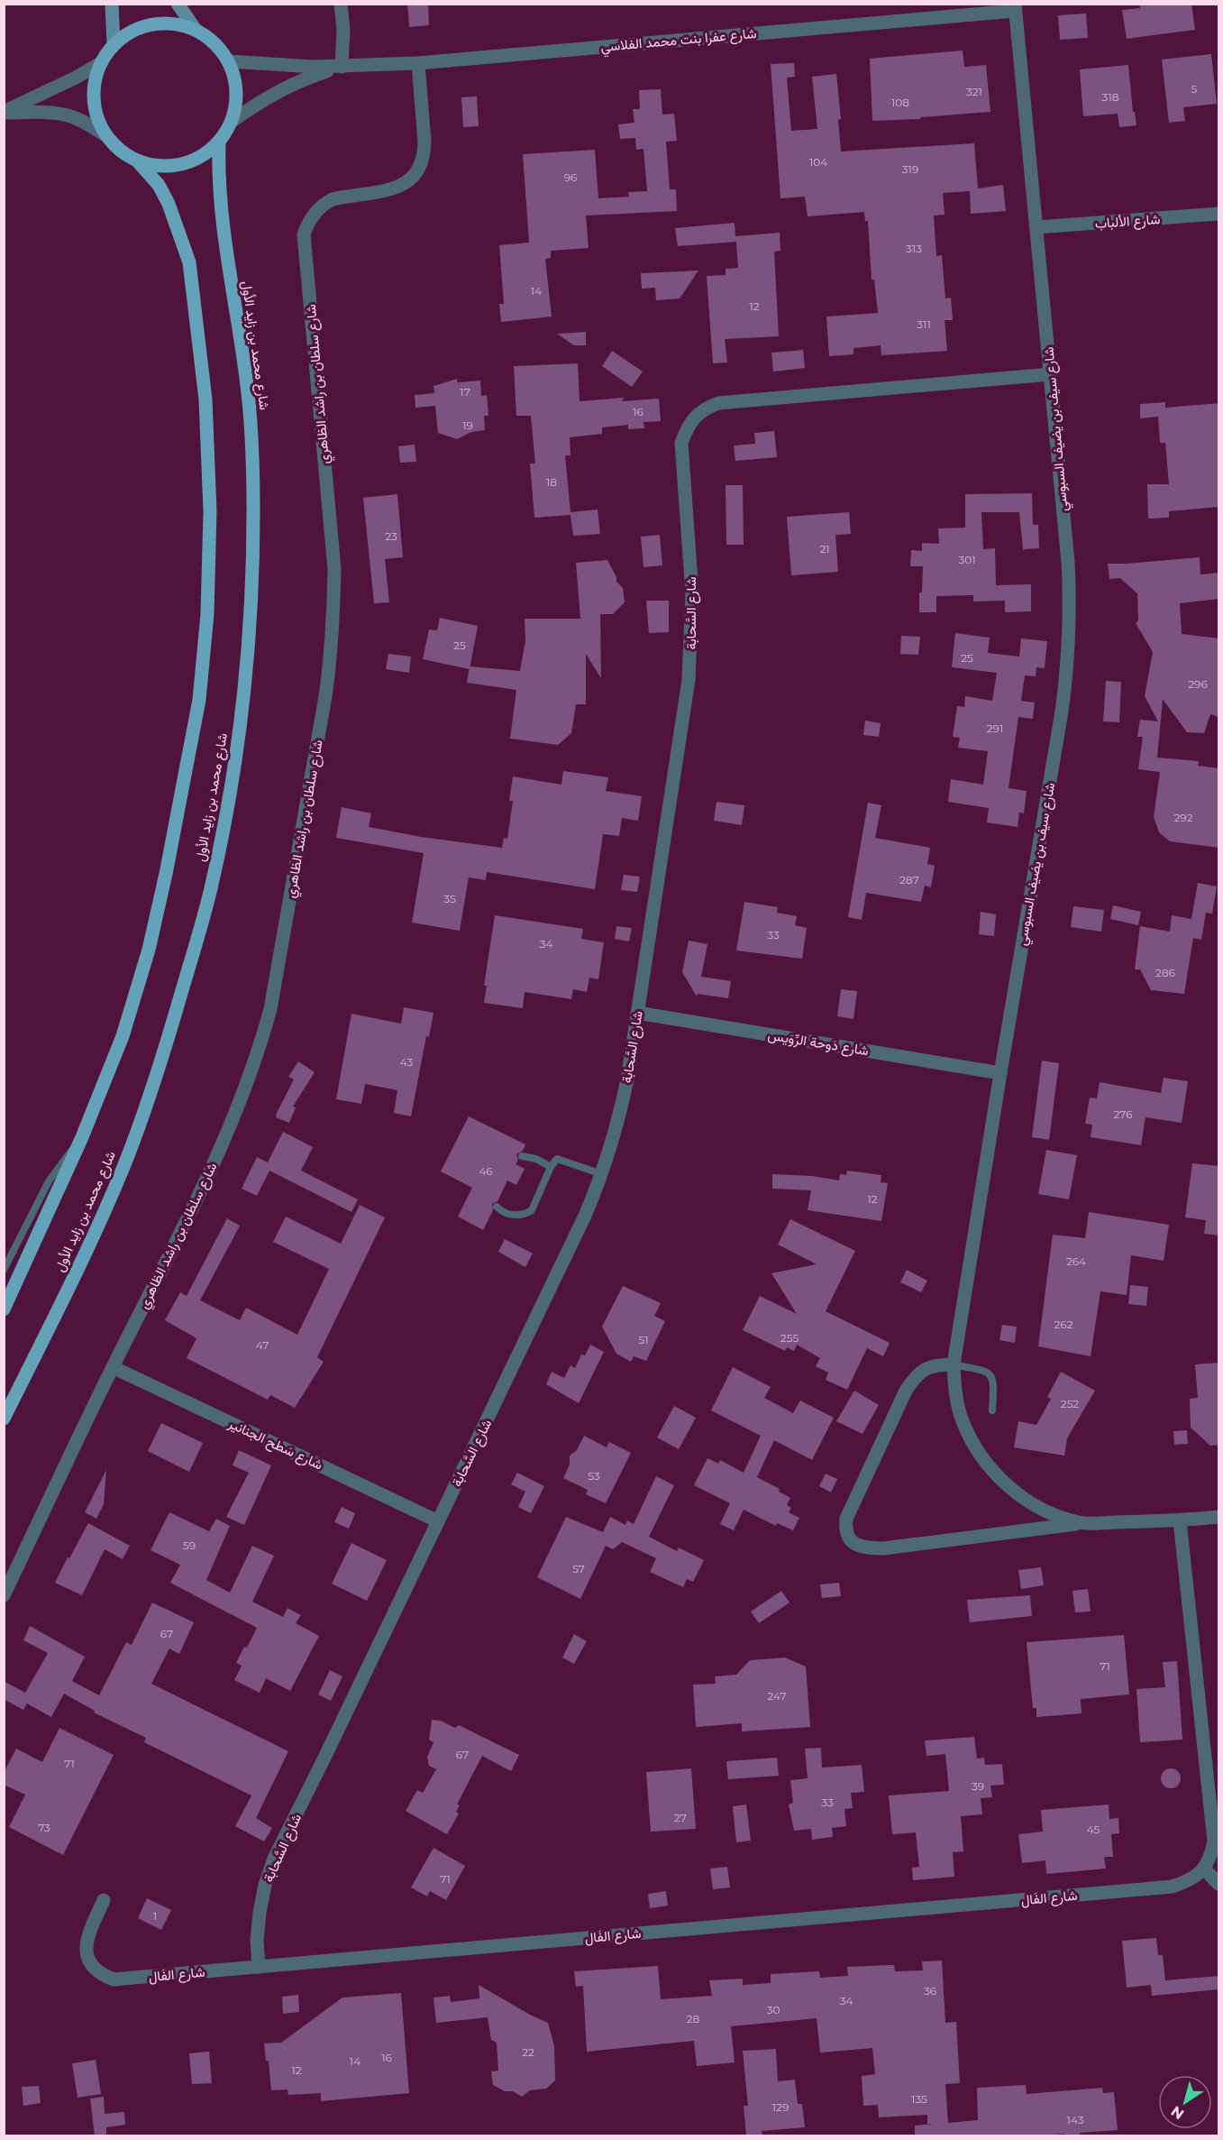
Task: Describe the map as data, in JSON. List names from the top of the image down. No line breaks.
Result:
{"streets":{"main road":["شارع محمد بن زايد الأول"],"street":["شارع عفرا بنت محمد الفلاسي","شارع الألباب","شارع سلطان بن راشد الظاهري","شارع سيف بن يضيف السبوسي","شارع السَّحابة","شارع دَوحة الرِّوَيس","شارع سَطح الجنانير","شارع الفَال"]},"crossings":[["شارع عفرا بنت محمد الفلاسي","شارع محمد بن زايد الأول"],["شارع عفرا بنت محمد الفلاسي","شارع سلطان بن راشد الظاهري"],["شارع عفرا بنت محمد الفلاسي","شارع سيف بن يضيف السبوسي"],["شارع الألباب","شارع سيف بن يضيف السبوسي"],["شارع سلطان بن راشد الظاهري","شارع سَطح الجنانير"],["شارع سيف بن يضيف السبوسي","شارع السَّحابة"],["شارع سيف بن يضيف السبوسي","شارع دَوحة الرِّوَيس"],["شارع السَّحابة","شارع دَوحة الرِّوَيس"],["شارع السَّحابة","شارع سَطح الجنانير"],["شارع السَّحابة","شارع الفَال"]],"house_numbers":["5","321","318","108","104","319","96","313","14","12","311","17","16","19","18","23","21","301","25","25","296","291","292","287","35","33","34","286","43","276","46","12","264","262","255","51","47","252","53","59","57","67","71","247","67","71","39","33","27","73","45","71","1","36","34","30","28","22","16","14","12","135","129","143"],"north":"bottom left"}
